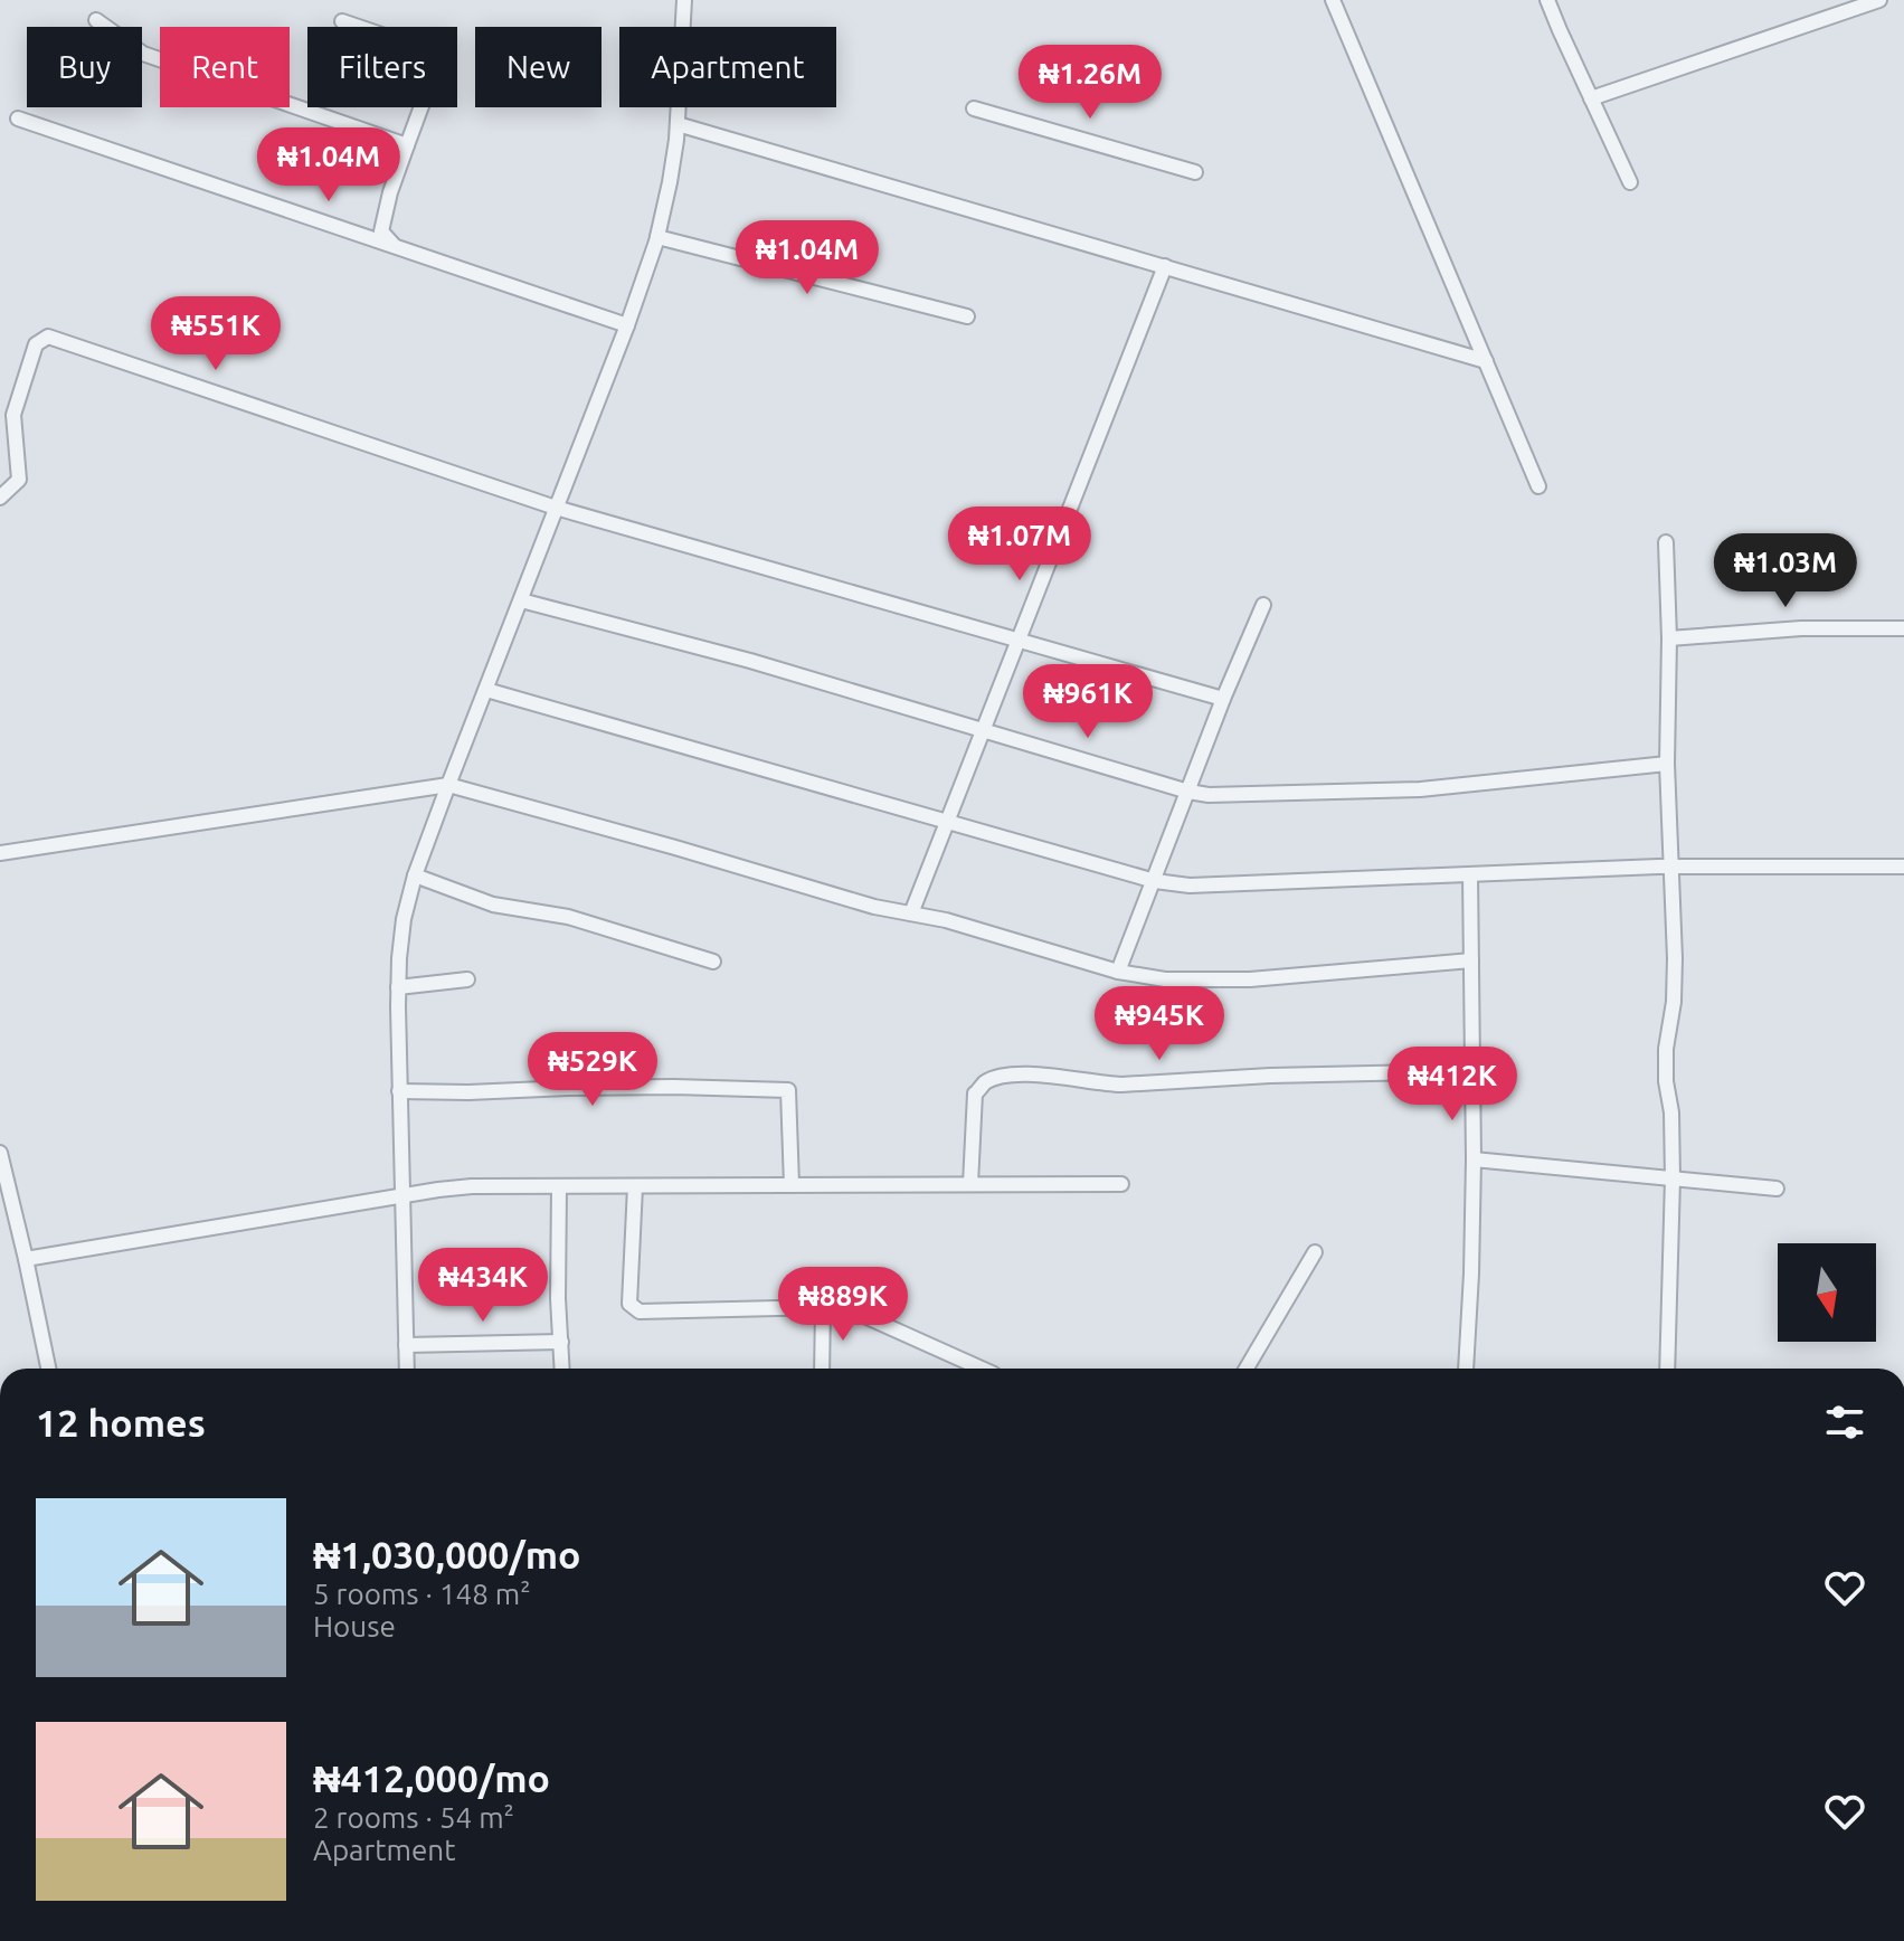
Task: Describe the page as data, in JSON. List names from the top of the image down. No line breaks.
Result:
{"north":"bottom","page":{"chip":["Buy","Rent","Filters","New","Apartment"],"price":["₦1.26M","₦1.04M","₦1.04M","₦551K","₦1.07M","₦1.03M","₦961K","₦945K","₦529K","₦412K","₦434K","₦889K"],"heading":"12 homes","list":[{"name":"₦1,030,000/mo","note":"5 rooms · 148 m² · House"},{"name":"₦412,000/mo","note":"2 rooms · 54 m² · Apartment"}]}}
